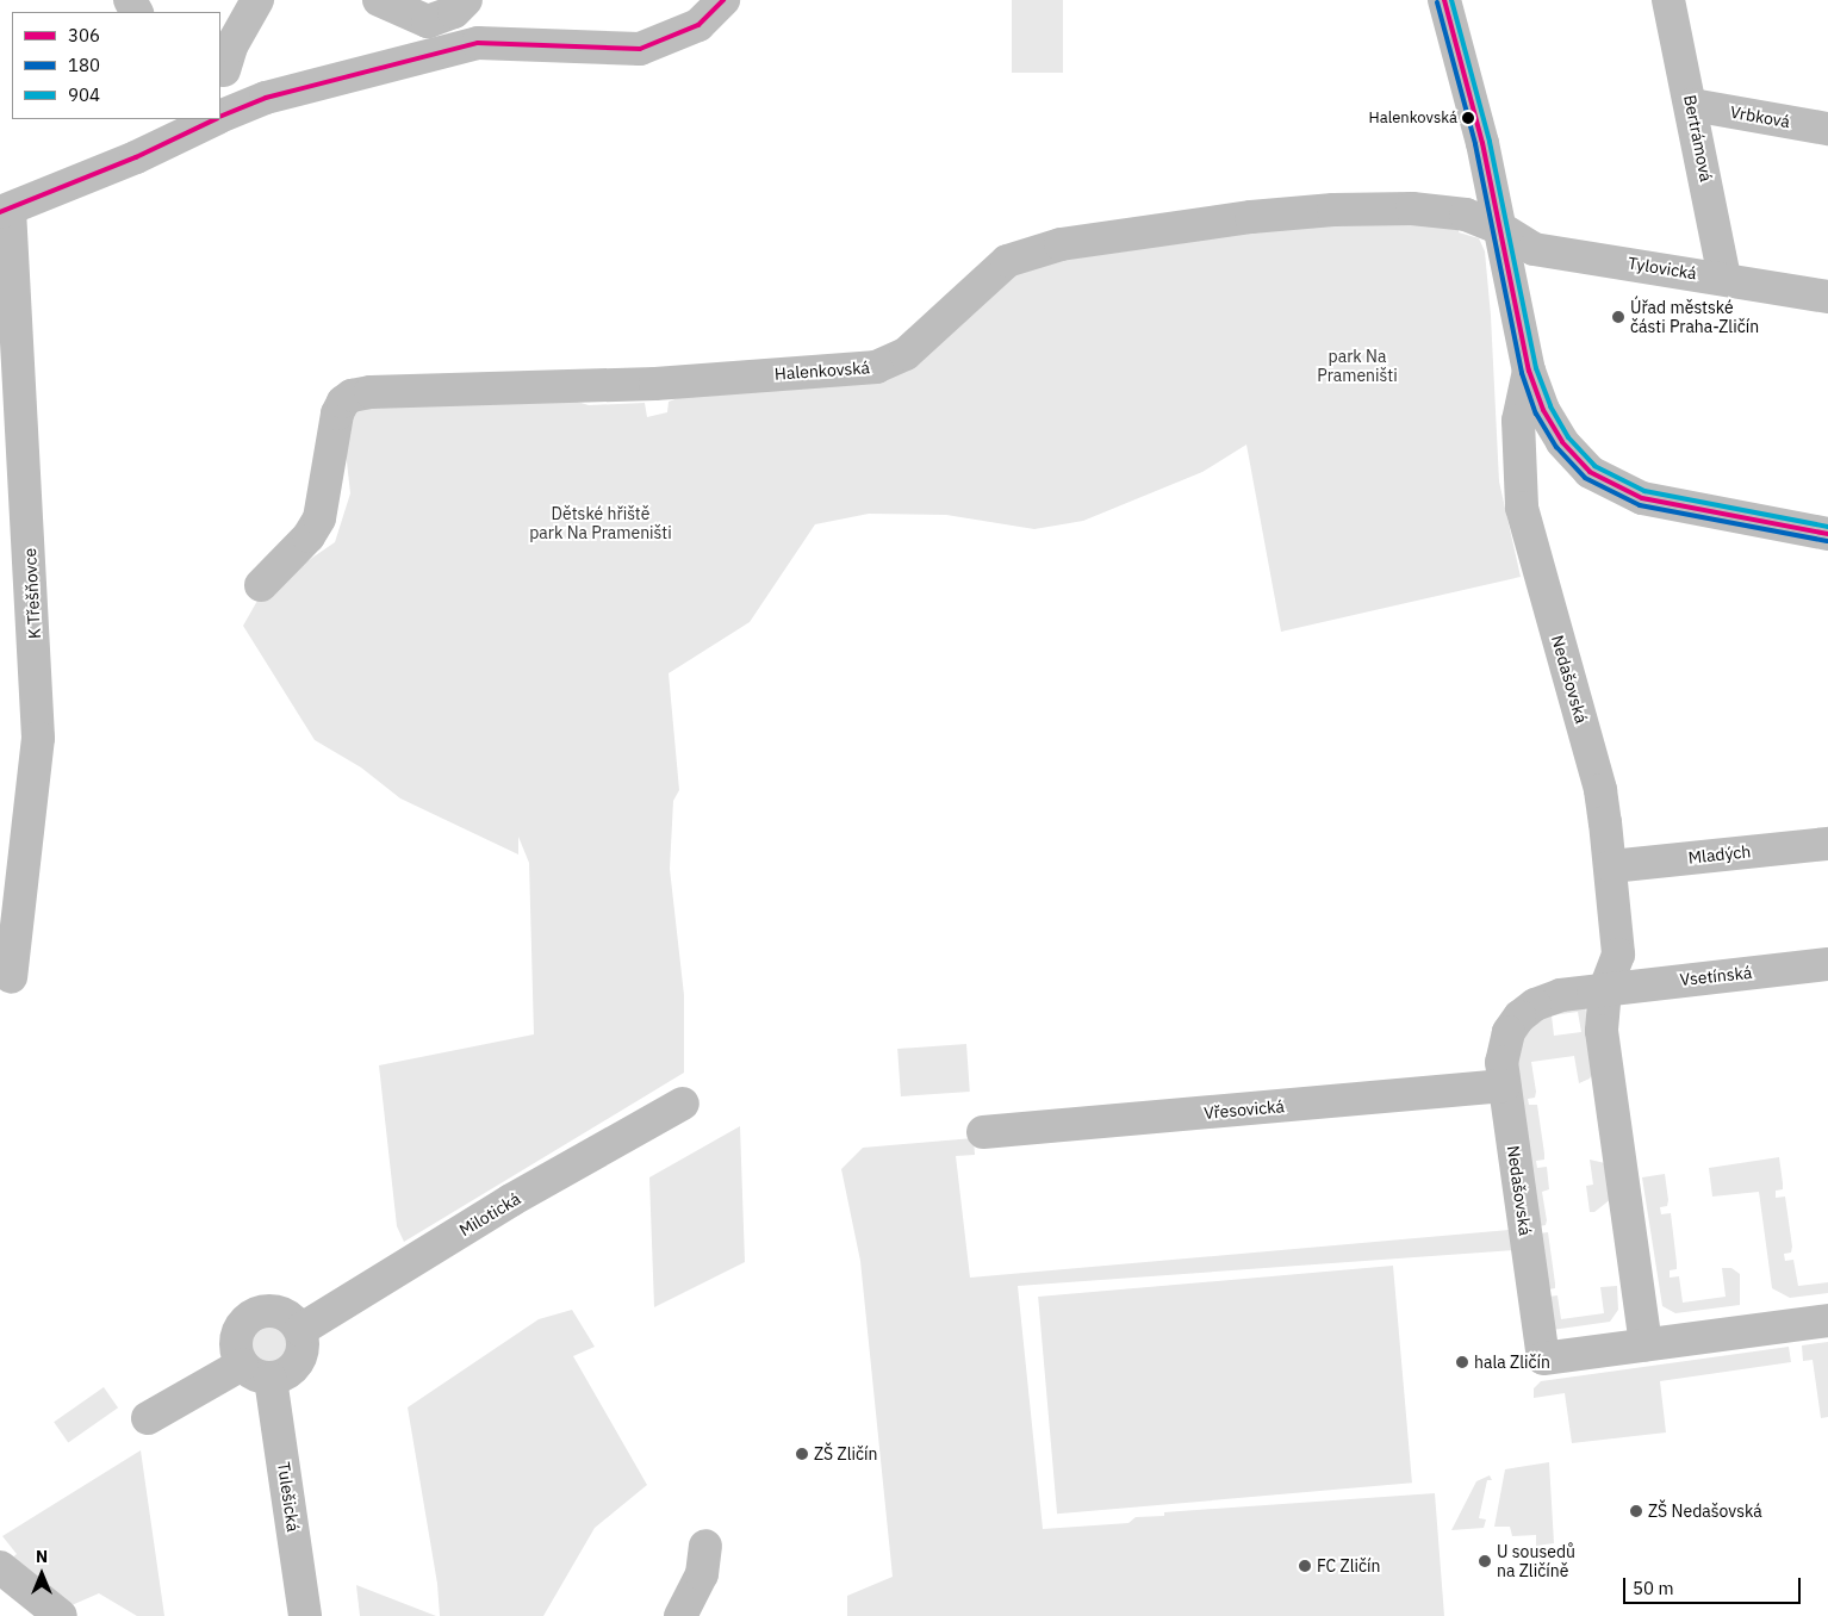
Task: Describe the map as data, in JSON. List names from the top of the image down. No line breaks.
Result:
{"streets":{"street":["Vrbková","Bertrámová","Tylovická","Halenkovská","K Třešňovce","Nedašovská","Mladých","Vsetínská","Vřesovická","Milotická","Tulešická"]},"crossings":[["Vrbková","Bertrámová"],["Bertrámová","Tylovická"],["Tylovická","Halenkovská"],["Nedašovská","Mladých"],["Nedašovská","Vsetínská"],["Nedašovská","Vřesovická"],["Milotická","Tulešická"]],"parks":["park Na Prameništi","Dětské hřiště park Na Prameništi"],"places":["Halenkovská","Úřad městské části Praha-Zličín","hala Zličín","ZŠ Zličín","ZŠ Nedašovská","U sousedů na Zličíně","FC Zličín"],"lines":["transit line 306","transit line 904","transit line 180"],"legend":["306","180","904"],"scale_bar":"50 m","north":"top"}
